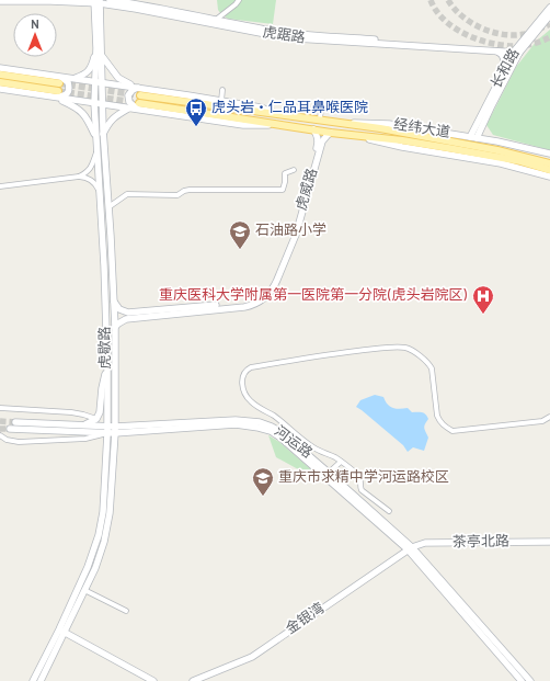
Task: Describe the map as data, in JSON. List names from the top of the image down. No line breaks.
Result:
{"streets":{"main road":["虎踞路","长和路","经纬大道","虎威路","虎歇路","河运路","茶亭北路","金银湾"]},"crossings":[["虎踞路","长和路"],["虎踞路","虎歇路"],["长和路","经纬大道"],["虎威路","虎歇路"],["虎歇路","河运路"],["河运路","茶亭北路"],["河运路","金银湾"],["茶亭北路","金银湾"]],"places":{"bus stop":["虎头岩‧仁品耳鼻喉医院"],"school or university":["石油路小学","重庆市求精中学河运路校区"],"hospital":["重庆医科大学附属第一医院第一分院(虎头岩院区)"]},"north":"top"}
